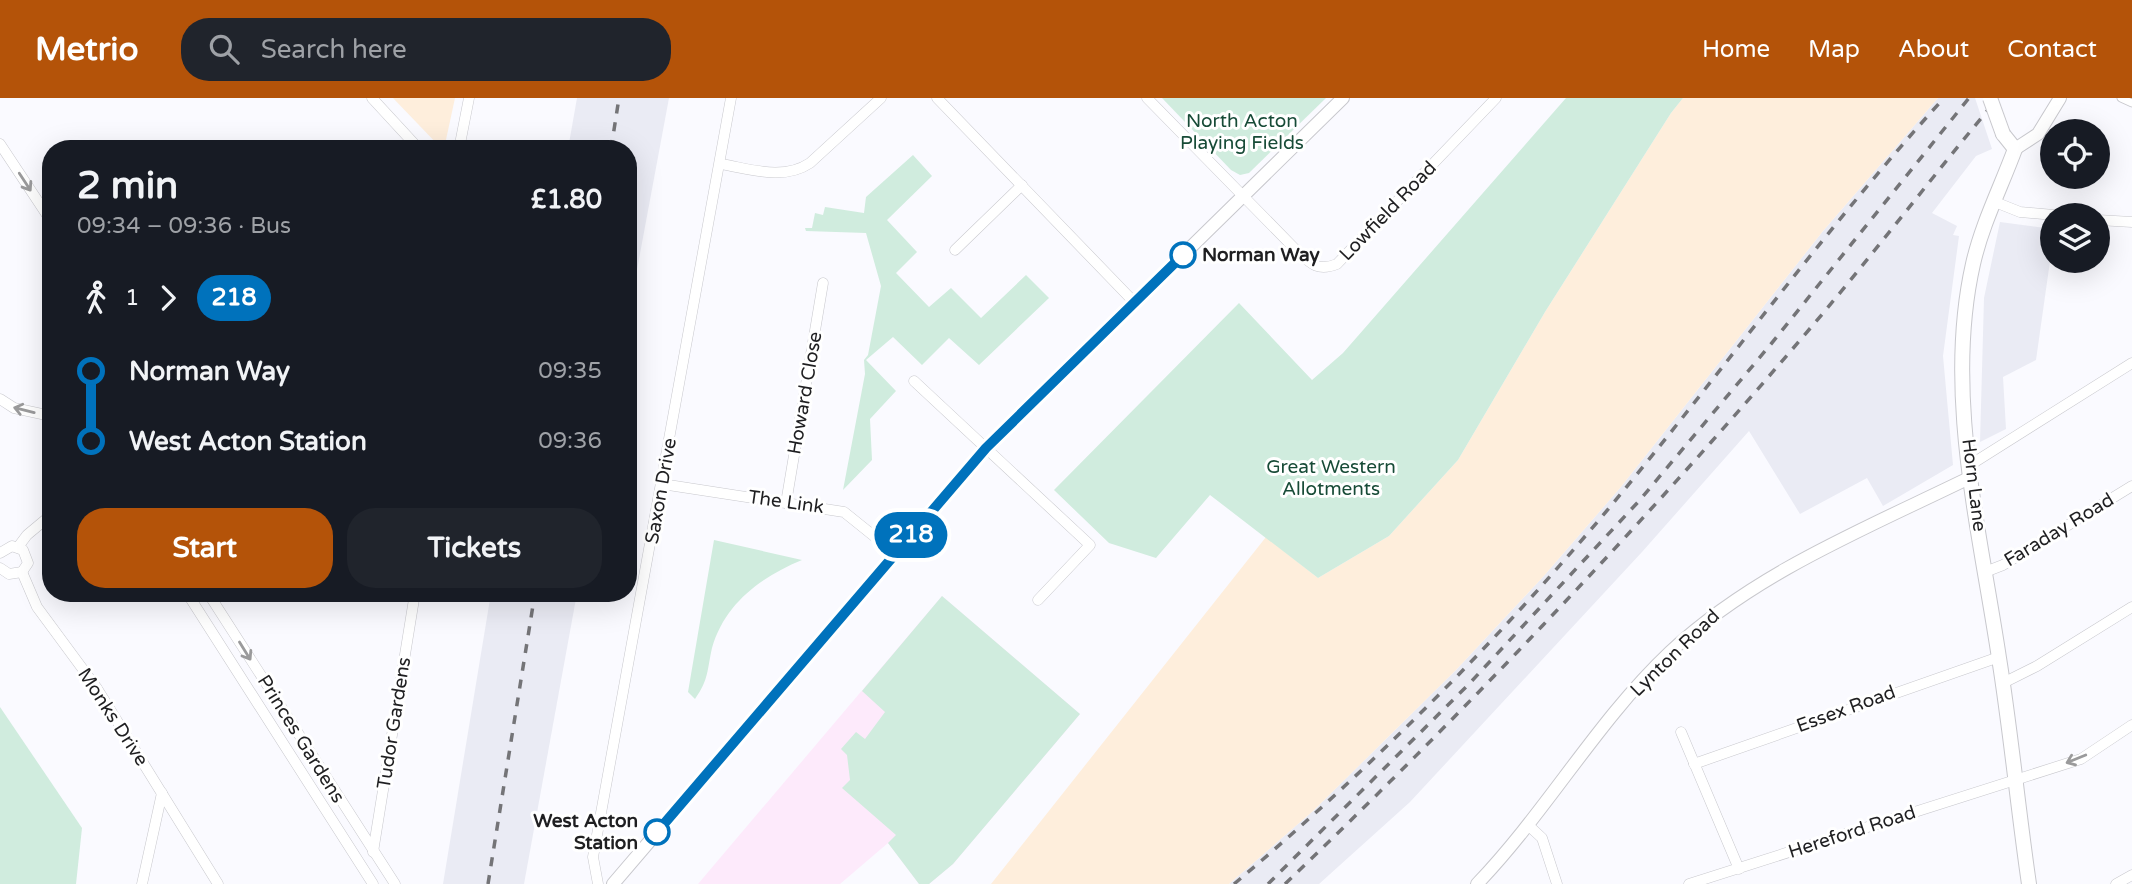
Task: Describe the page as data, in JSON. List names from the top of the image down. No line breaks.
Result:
{"streets":{"main road":["Horn Lane"],"street":["Lowfield Road","Howard Close","Saxon Drive","The Link","Faraday Road","Lynton Road","Essex Road","Monks Drive","Tudor Gardens","Princes Gardens","Hereford Road"]},"crossings":[["Howard Close","The Link"],["Horn Lane","Faraday Road"],["Horn Lane","Lynton Road"],["Horn Lane","Essex Road"],["Horn Lane","Hereford Road"],["Saxon Drive","The Link"],["Tudor Gardens","Princes Gardens"]],"parks":["North Acton Playing Fields","Great Western Allotments"],"places":["Norman Way","West Acton Station"],"lines":["bus line 218"],"page":{"header":"Metrio","search":"Search here","nav":["Home","Map","About","Contact"],"on_map":"218","heading":["2 min","09:34 – 09:36 · Bus","£1.80"],"legs":["1","218"],"list":[{"name":"Norman Way","value":"09:35"},{"name":"West Acton Station","value":"09:36"}],"buttons":["Start","Tickets"]}}
